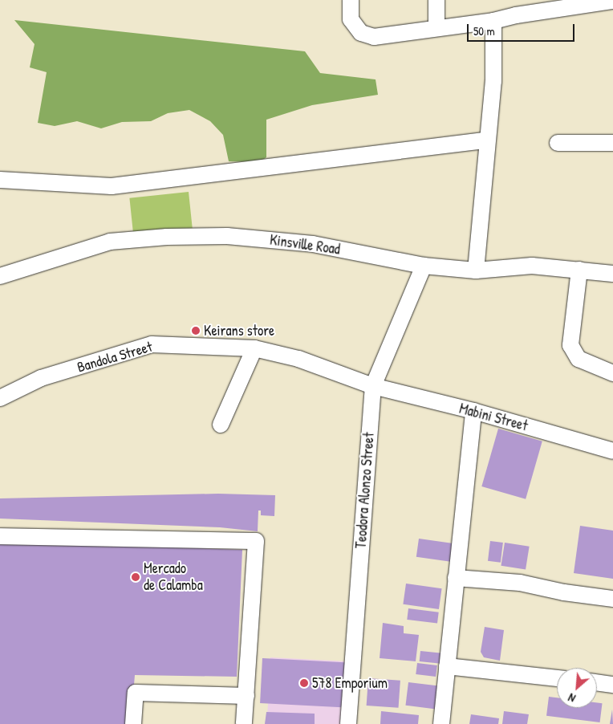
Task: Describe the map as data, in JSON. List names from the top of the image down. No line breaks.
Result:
{"streets":{"street":["Kinsville Road","Bandola Street","Mabini Street","Teodora Alonzo Street"]},"crossings":[["Kinsville Road","Teodora Alonzo Street"],["Bandola Street","Mabini Street"],["Bandola Street","Teodora Alonzo Street"],["Mabini Street","Teodora Alonzo Street"]],"places":["Keirans store","Mercado de Calamba","578 Emporium"],"scale_bar":"50 m","north":"bottom left"}
